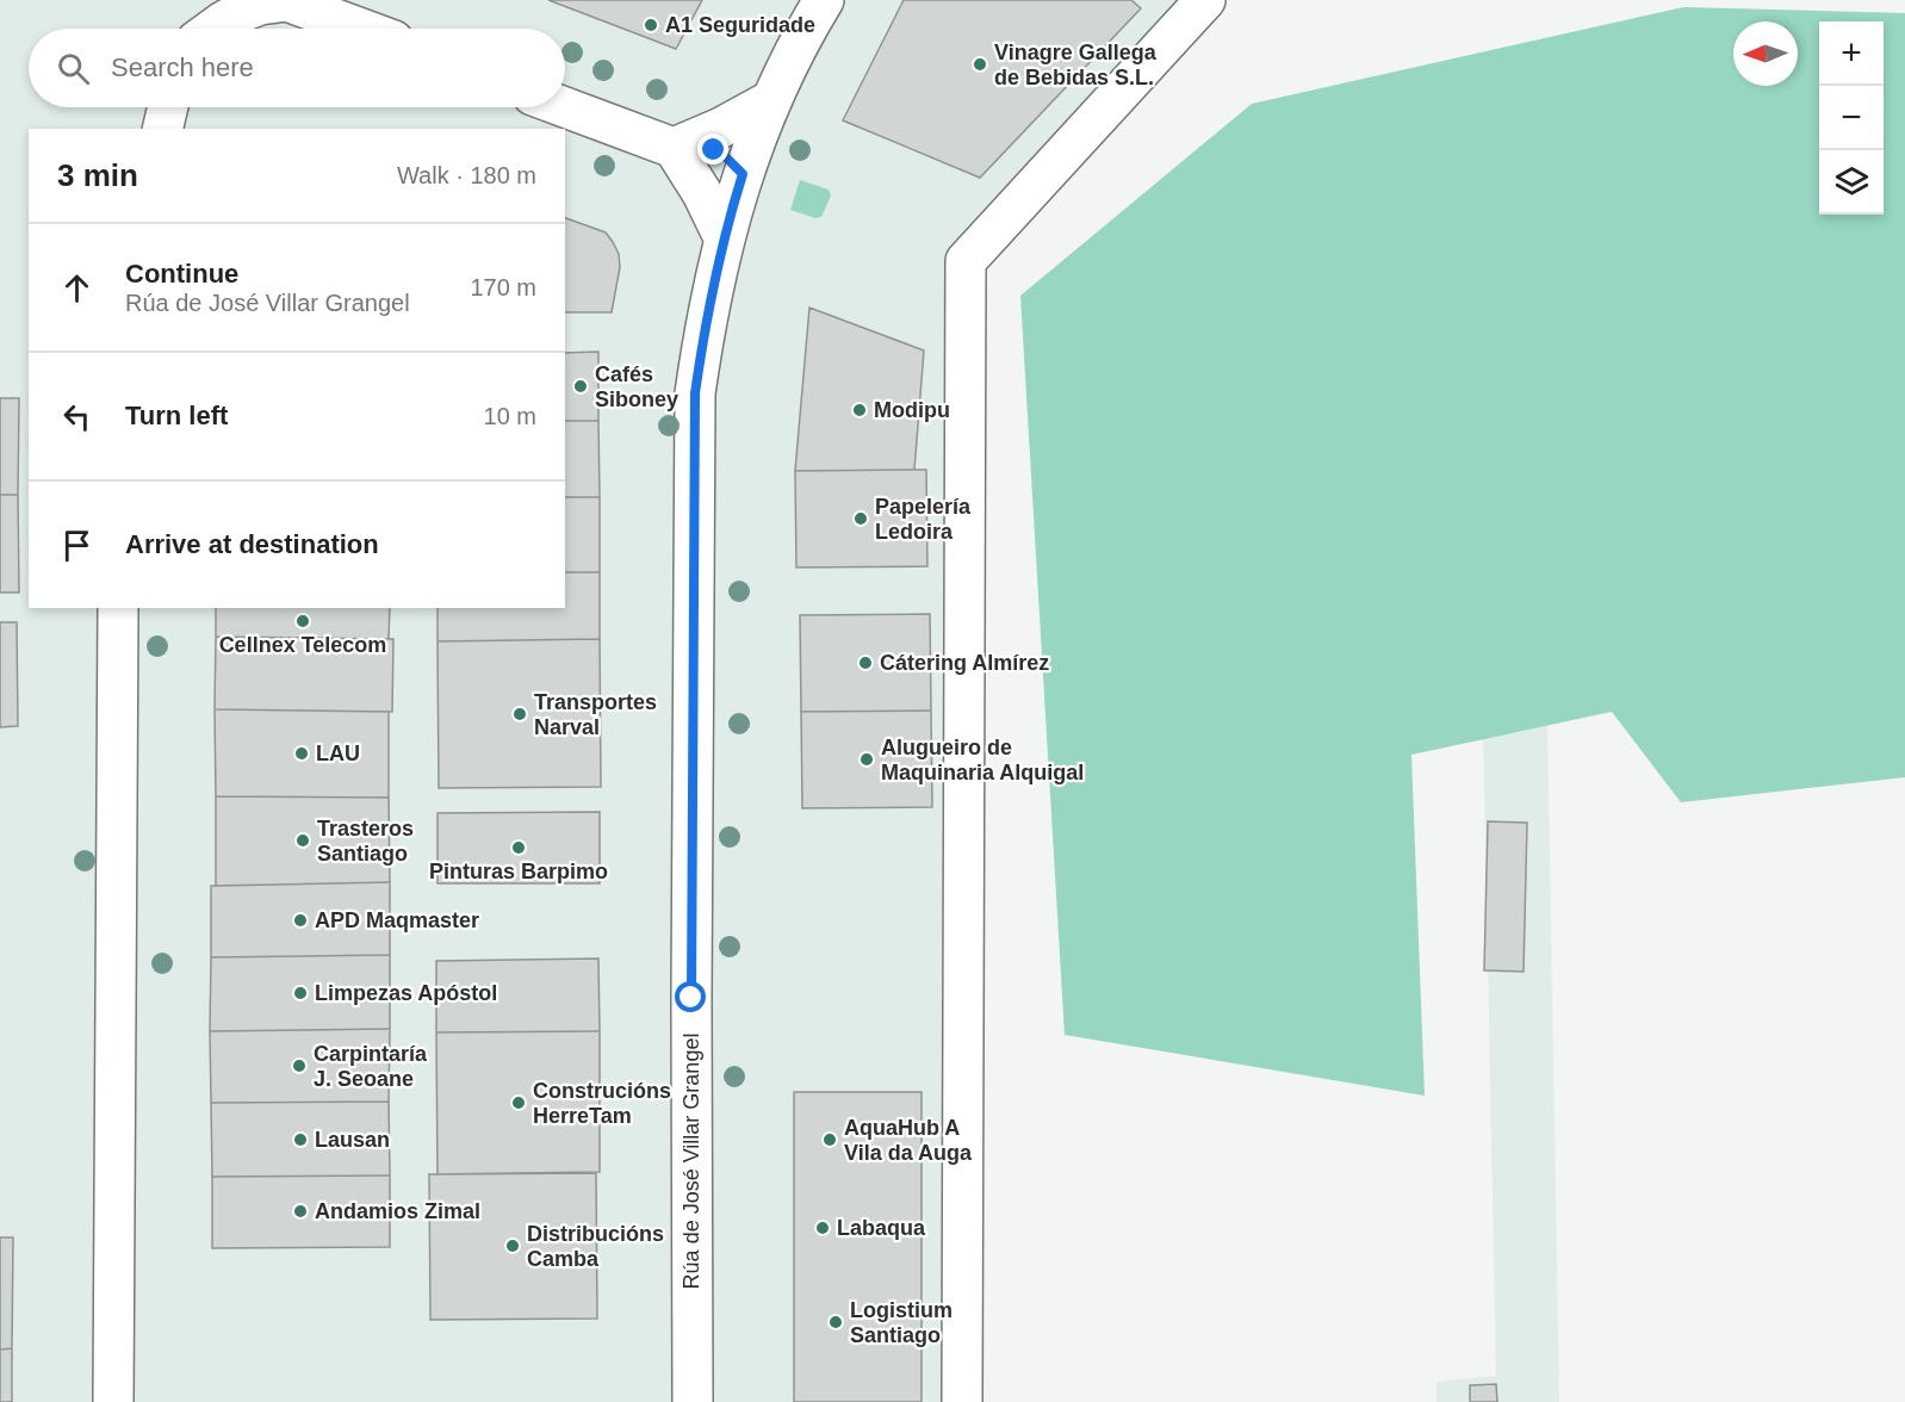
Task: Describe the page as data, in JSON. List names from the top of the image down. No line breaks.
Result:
{"streets":{"street":["Rúa de José Villar Grangel"]},"places":["A1 Seguridade","Vinagre Gallega de Bebidas S.L.","Cafés Siboney","Modipu","Papelería Ledoira","Cellnex Telecom","Cátering Almírez","Transportes Narval","LAU","Alugueiro de Maquinaria Alquigal","Trasteros Santiago","Pinturas Barpimo","APD Maqmaster","Limpezas Apóstol","Carpintaría J. Seoane","Construcións HerreTam","Lausan","AquaHub A Vila da Auga","Andamios Zimal","Labaqua","Distribucións Camba","Logistium Santiago"],"north":"left","page":{"map_buttons":["+","−"],"search":"Search here","heading":["3 min","Walk · 180 m"],"list":[["Continue","Rúa de José Villar Grangel","170 m"],["Turn left","10 m"],"Arrive at destination"]}}
